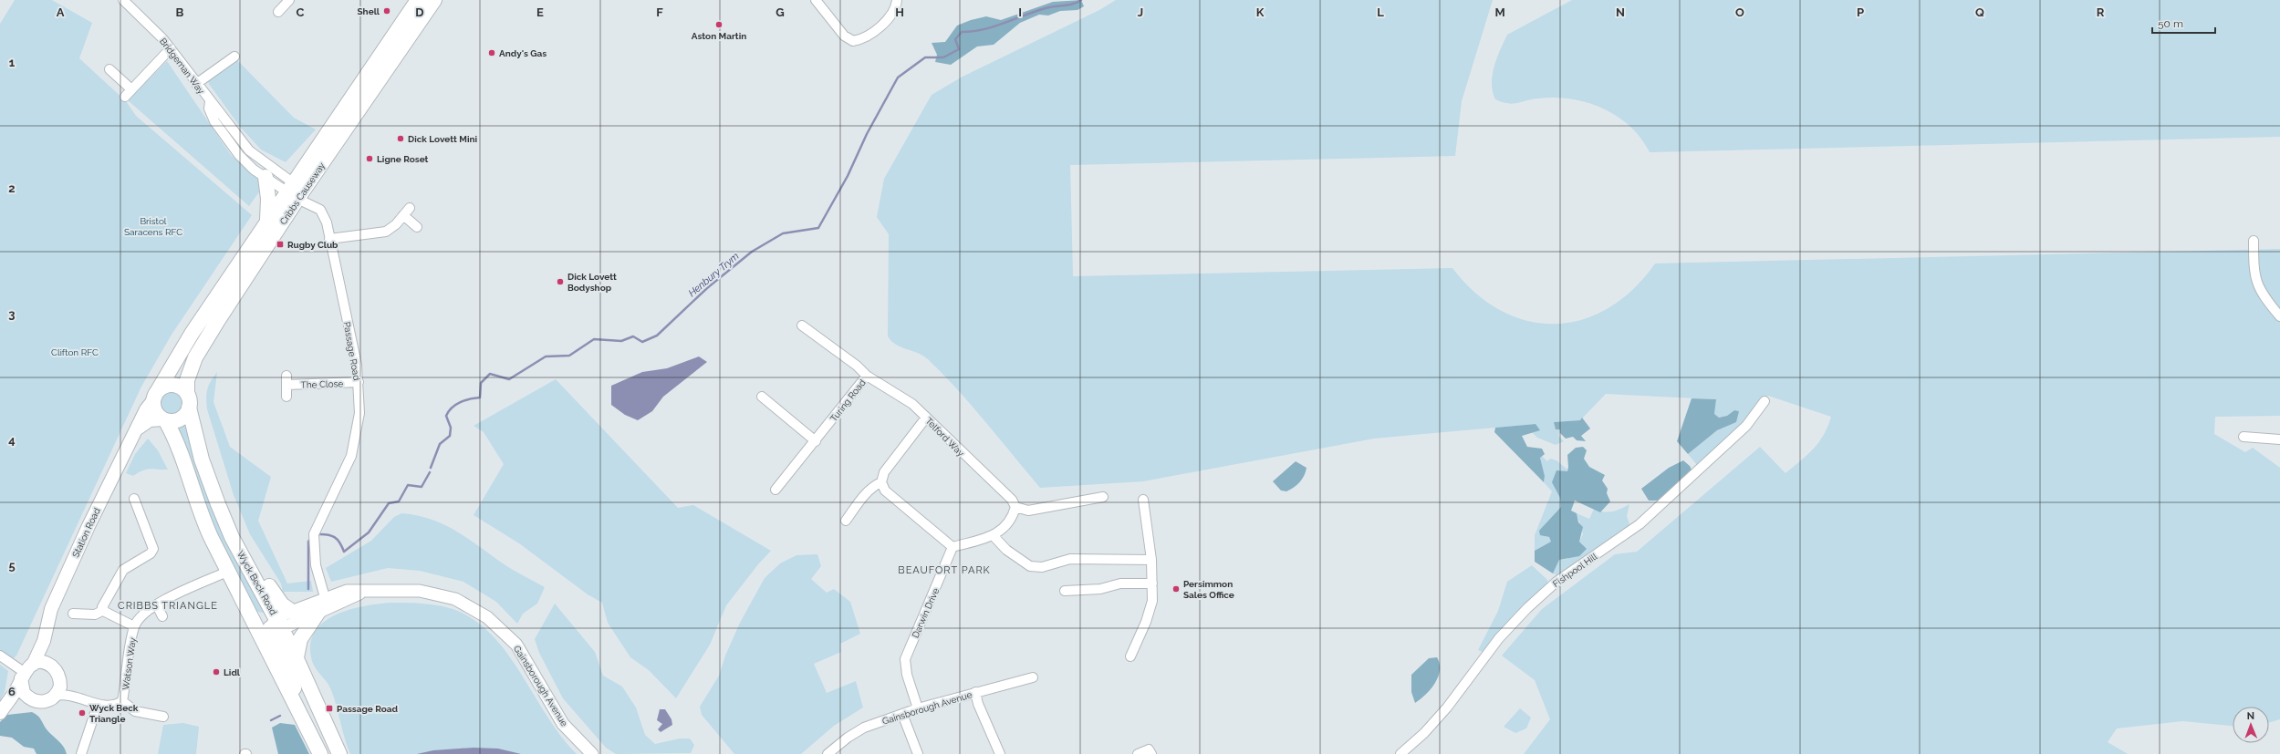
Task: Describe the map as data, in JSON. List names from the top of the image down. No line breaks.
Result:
{"streets":{"main road":["Cribbs Causeway","Station Road","Wyck Beck Road"],"street":["Bridgeman Way","Passage Road","The Close","Turing Road","Telford Way","Fishpool Hill","Darwin Drive","Watson Way","Gainsborough Avenue"]},"crossings":[["Bridgeman Way","Cribbs Causeway"],["Bridgeman Way","Passage Road"],["Cribbs Causeway","Passage Road"],["Cribbs Causeway","Station Road"],["Cribbs Causeway","Wyck Beck Road"],["Passage Road","The Close"],["Passage Road","Gainsborough Avenue"],["Turing Road","Telford Way"],["Station Road","Wyck Beck Road"],["Station Road","Watson Way"],["Wyck Beck Road","Watson Way"],["Wyck Beck Road","Gainsborough Avenue"],["Darwin Drive","Gainsborough Avenue"]],"districts":["BEAUFORT PARK","CRIBBS TRIANGLE"],"water":["Henbury Trym"],"parks":["Bristol Saracens RFC","Clifton RFC"],"places":{"other":["Shell","Aston Martin","Andy's Gas","Dick Lovett Mini","Ligne Roset","Dick Lovett Bodyshop","Persimmon Sales Office","Lidl","Wyck Beck Triangle"],"transit":["Rugby Club","Passage Road"]},"scale_bar":"50 m","north":"top","grid":{"columns":["A","B","C","D","E","F","G","H","I","J","K","L","M","N","O","P","Q","R"],"rows":["1","2","3","4","5","6"]}}
